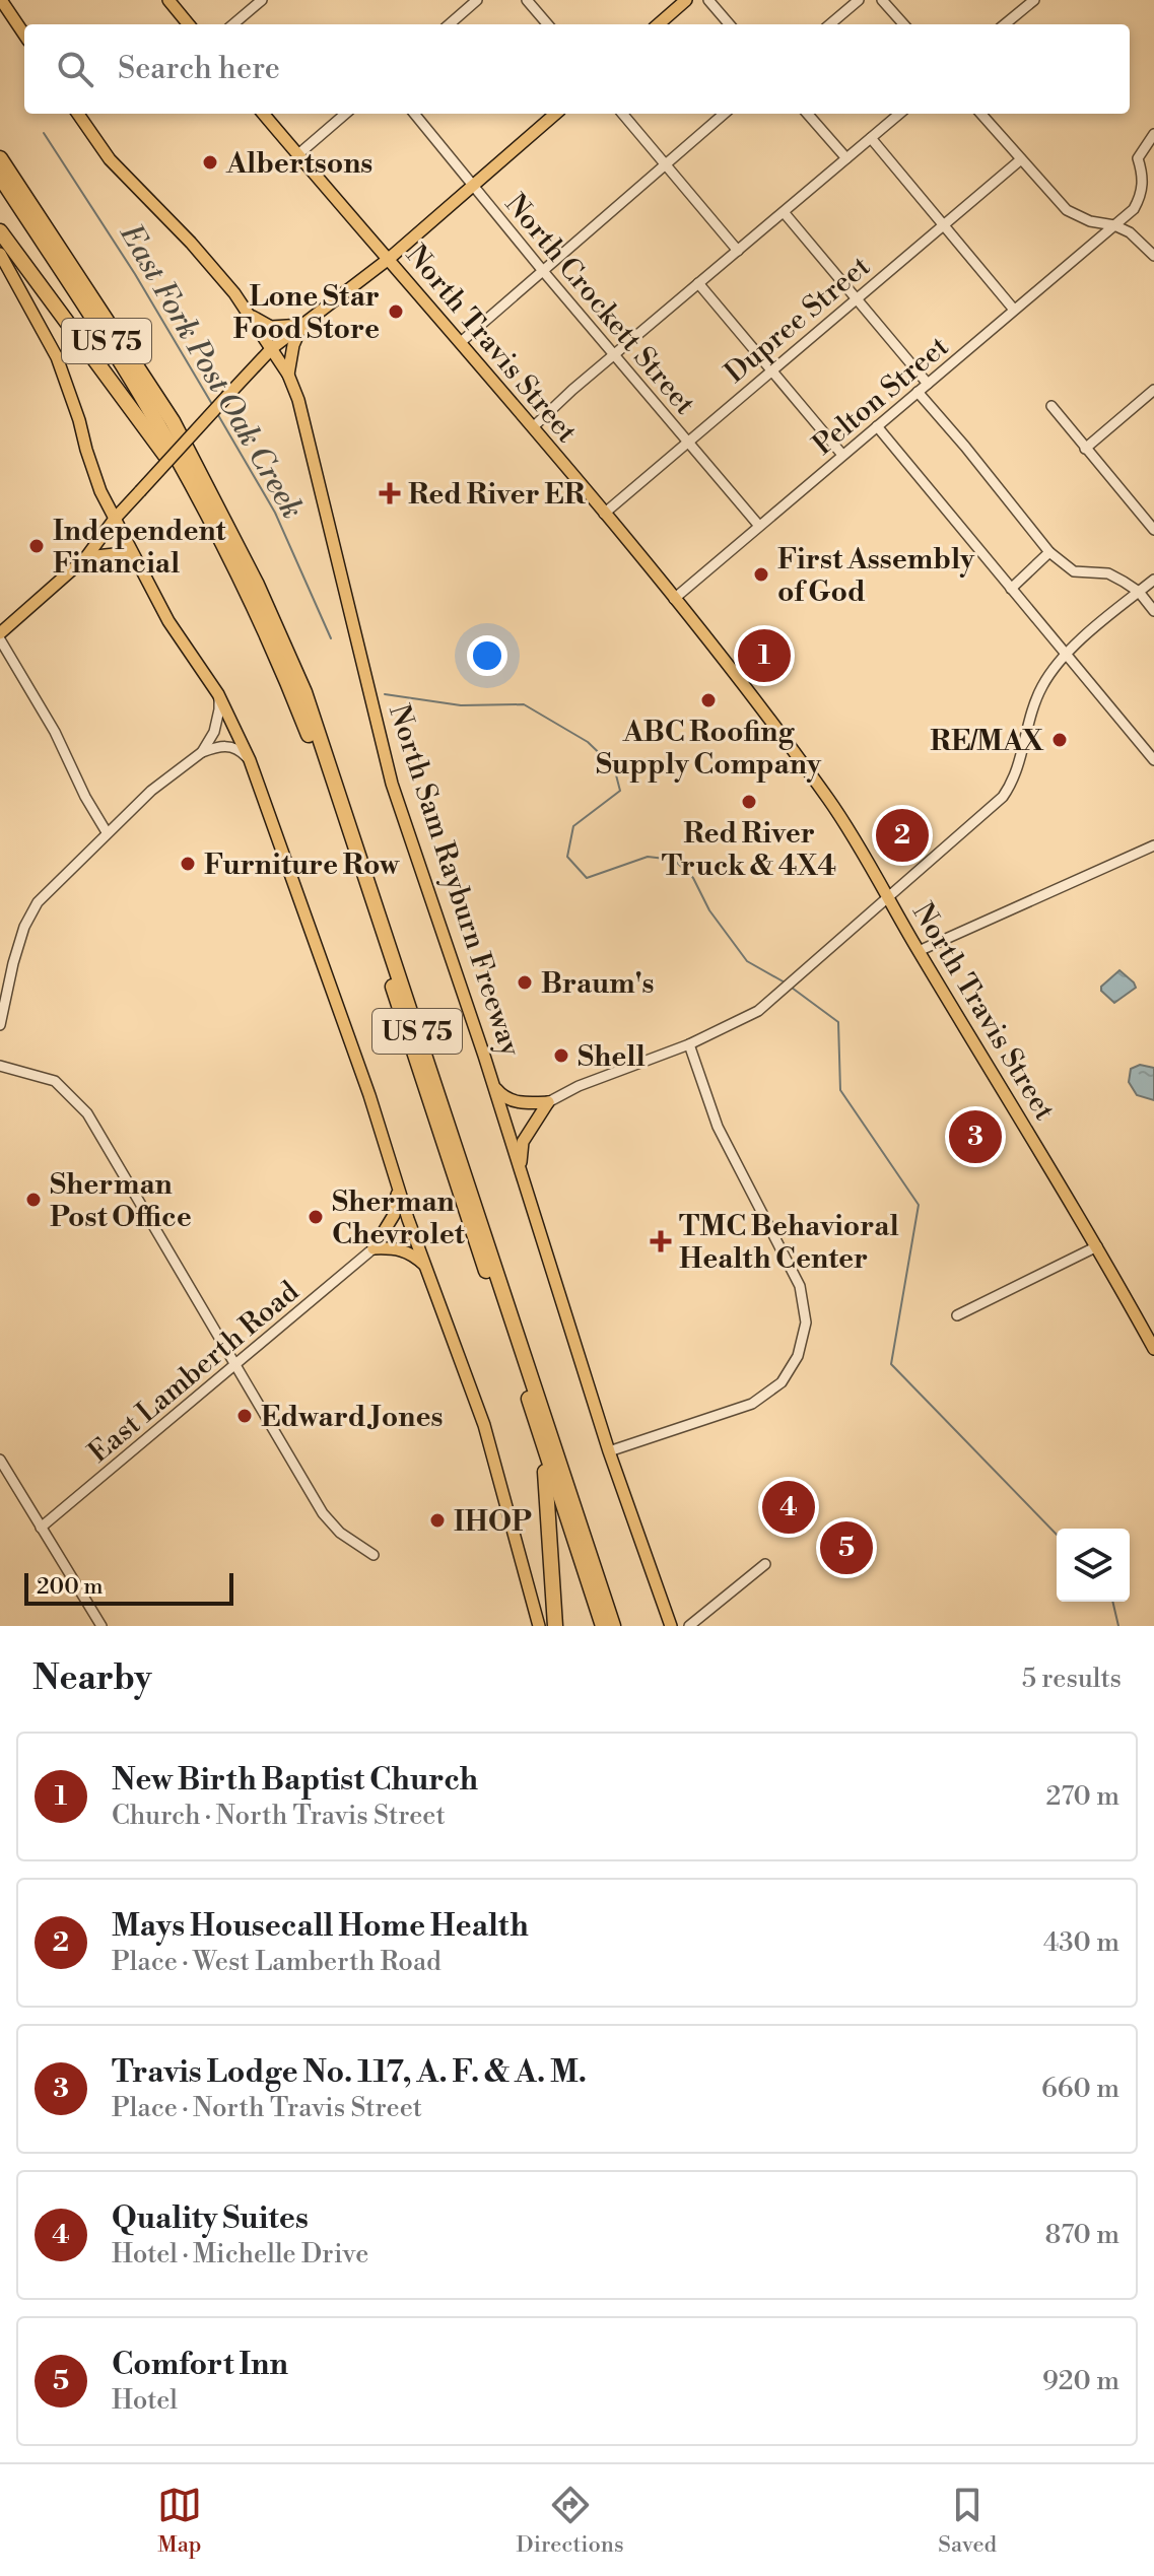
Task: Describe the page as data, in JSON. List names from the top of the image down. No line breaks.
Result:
{"streets":{"highway":["US 75"],"main road":["North Travis Street","North Sam Rayburn Freeway"],"street":["North Crockett Street","Dupree Street","Pelton Street","East Lamberth Road"]},"crossings":[["North Crockett Street","Dupree Street"],["North Crockett Street","Pelton Street"],["Dupree Street","North Travis Street"],["North Travis Street","Pelton Street"]],"water":["East Fork Post Oak Creek"],"places":{"other":["Albertsons","Lone Star Food Store","Independent Financial","First Assembly of God","ABC Roofing Supply Company","RE/MAX","Red River Truck & 4X4","Furniture Row","Braum's","Shell","Sherman Post Office","Sherman Chevrolet","Edward Jones","IHOP"],"health":["Red River ER","TMC Behavioral Health Center"]},"scale_bar":"200 m","page":{"search":"Search here","pins":["1","2","3","4","5"],"scale":"200 m","heading":["Nearby","5 results"],"list":[{"mark":"1","name":"New Birth Baptist Church","note":"Church · North Travis Street","value":"270 m"},{"mark":"2","name":"Mays Housecall Home Health","note":"Place · West Lamberth Road","value":"430 m"},{"mark":"3","name":"Travis Lodge No. 117, A. F. & A. M.","note":"Place · North Travis Street","value":"660 m"},{"mark":"4","name":"Quality Suites","note":"Hotel · Michelle Drive","value":"870 m"},{"mark":"5","name":"Comfort Inn","note":"Hotel","value":"920 m"}],"nav":["Map","Directions","Saved"]}}
